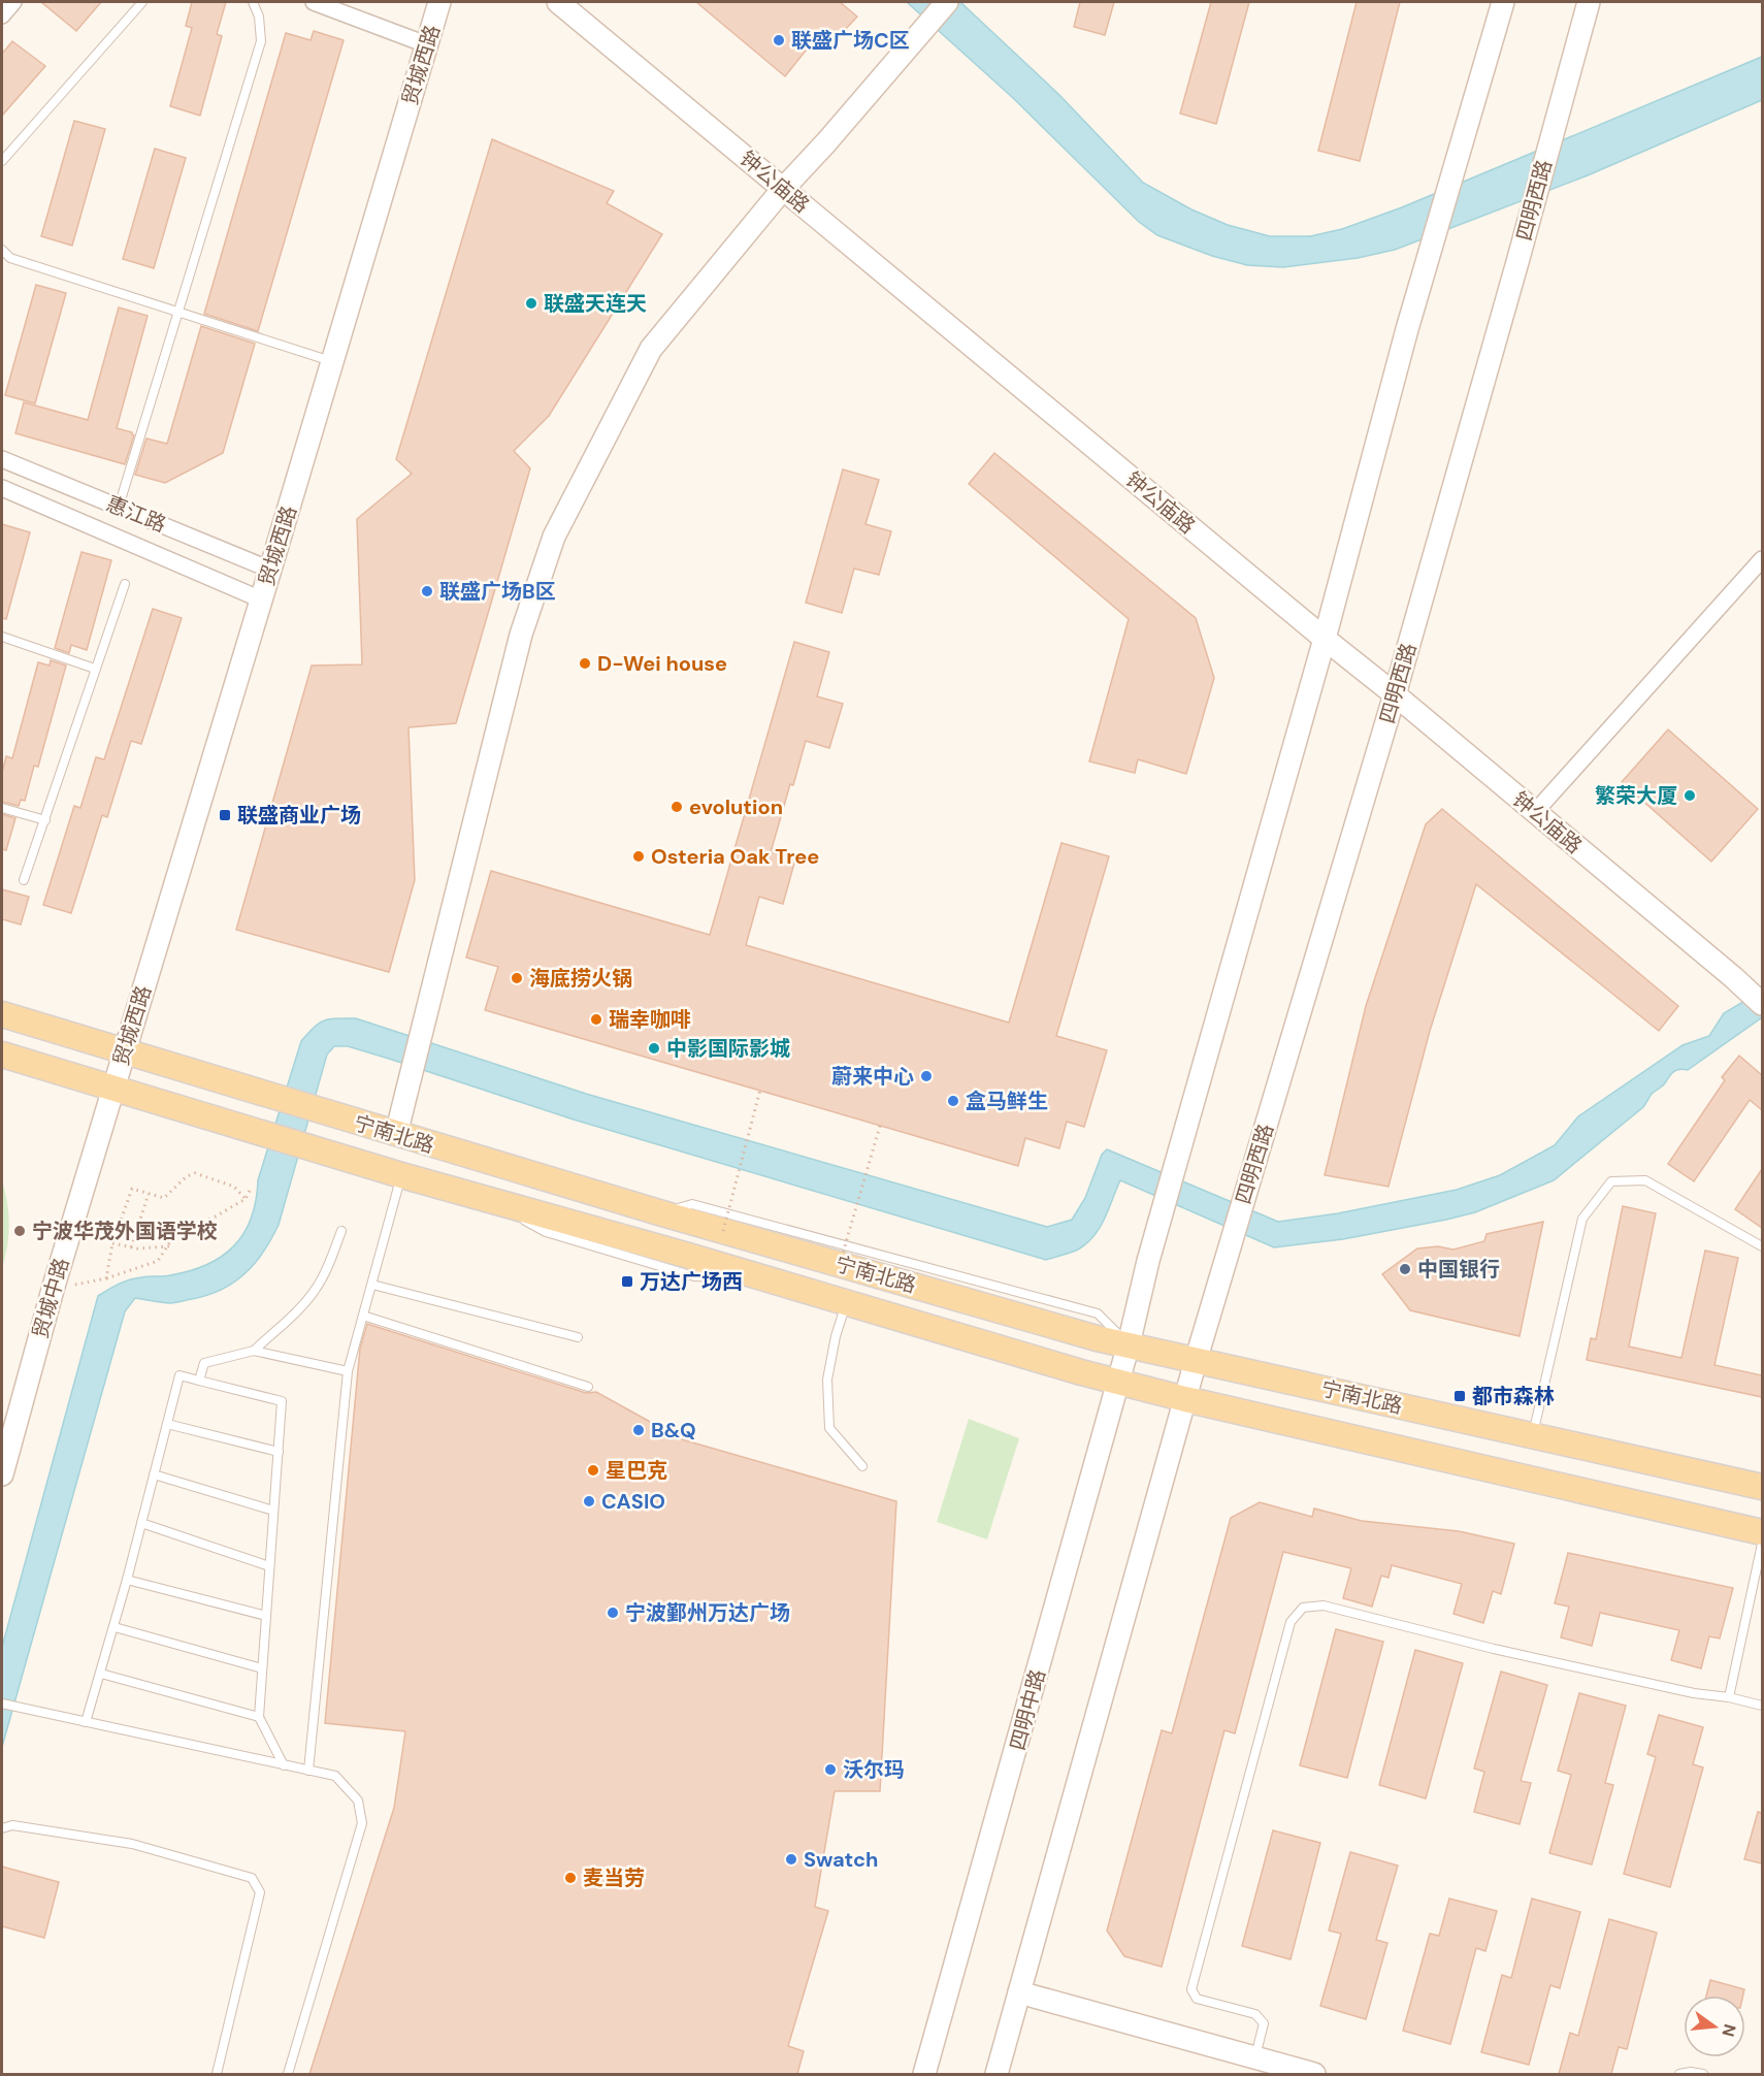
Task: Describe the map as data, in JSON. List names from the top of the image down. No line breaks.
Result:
{"streets":{"main road":["贸城西路","钟公庙路","四明西路","宁南北路","贸城中路","四明中路"],"street":["惠江路"]},"crossings":[["贸城西路","惠江路"],["贸城西路","宁南北路"],["贸城西路","贸城中路"],["钟公庙路","四明西路"],["四明西路","宁南北路"],["宁南北路","贸城中路"],["宁南北路","四明中路"]],"places":{"other":["联盛广场C区","联盛天连天","联盛广场B区","D-Wei house","繁荣大厦","evolution","Osteria Oak Tree","海底捞火锅","瑞幸咖啡","中影国际影城","蔚来中心","盒马鲜生","宁波华茂外国语学校","中国银行","B&Q","星巴克","CASIO","宁波鄞州万达广场","沃尔玛","Swatch","麦当劳"],"transit":["联盛商业广场","万达广场西","都市森林"]},"north":"right"}
